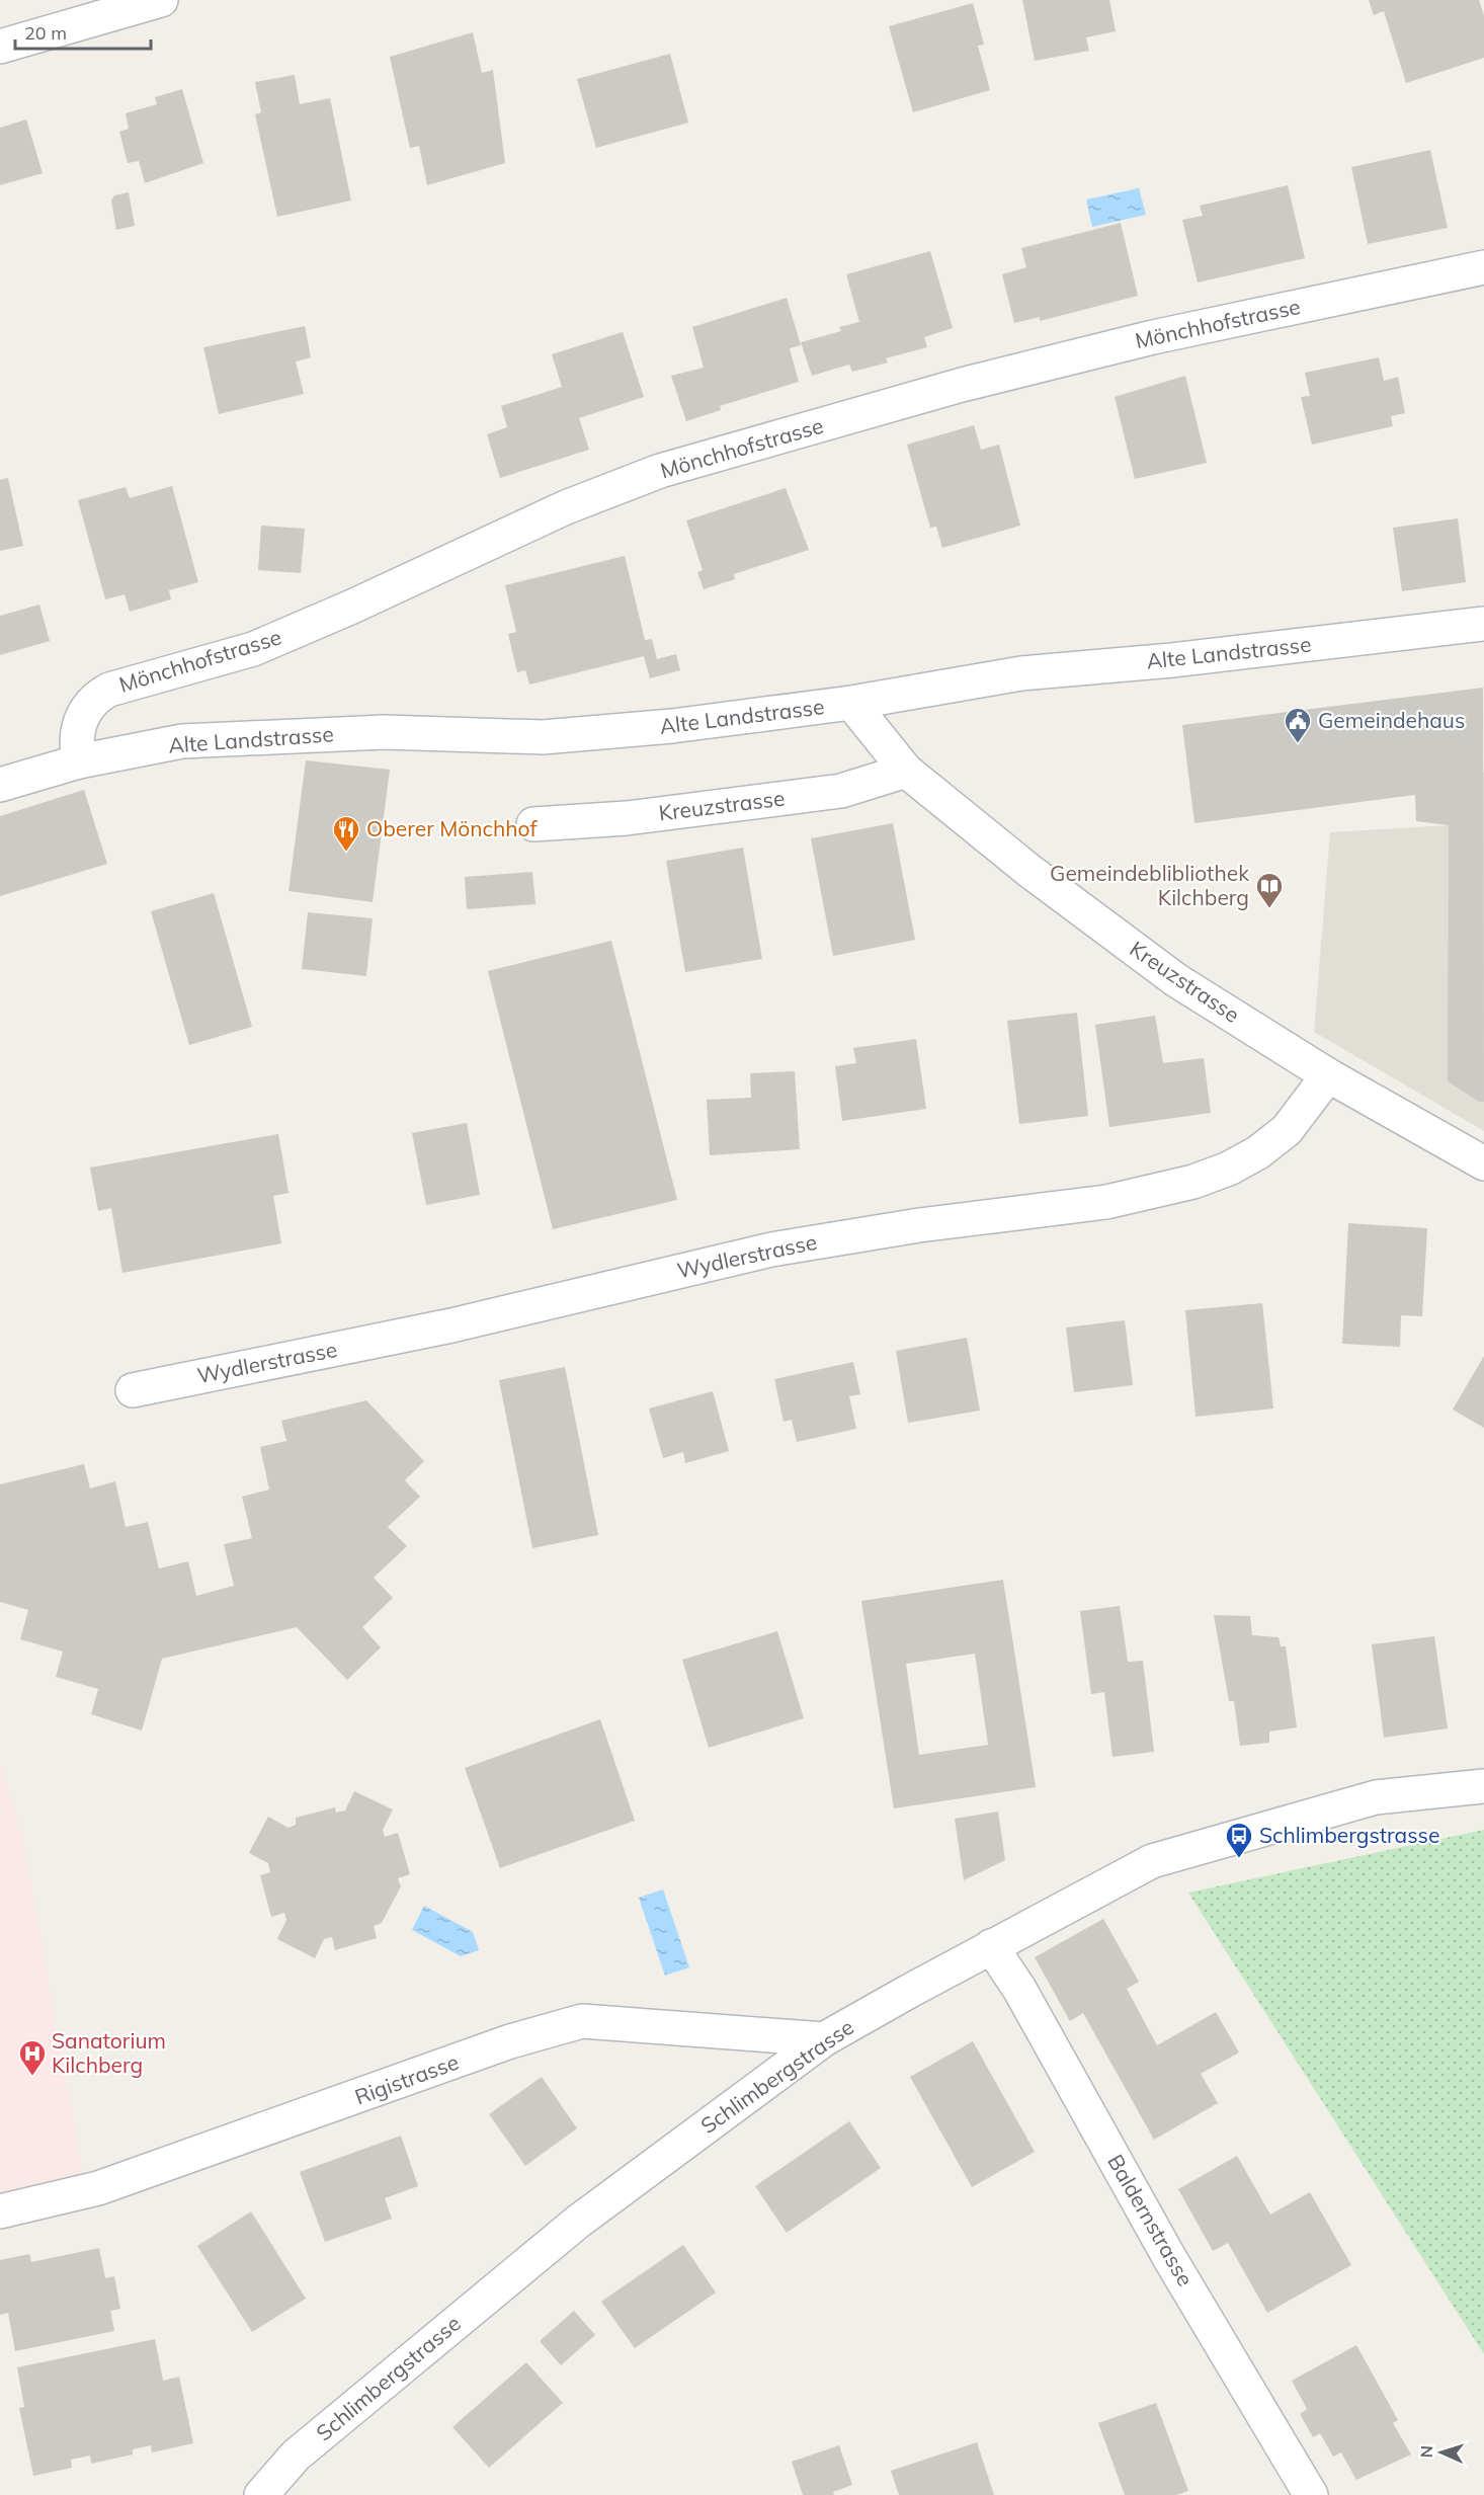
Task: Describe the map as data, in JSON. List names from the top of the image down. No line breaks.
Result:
{"streets":{"street":["Mönchhofstrasse","Alte Landstrasse","Kreuzstrasse","Wydlerstrasse","Schlimbergstrasse","Rigistrasse","Baldernstrasse"]},"crossings":[["Mönchhofstrasse","Alte Landstrasse"],["Alte Landstrasse","Kreuzstrasse"],["Kreuzstrasse","Wydlerstrasse"],["Schlimbergstrasse","Rigistrasse"],["Schlimbergstrasse","Baldernstrasse"]],"places":{"public building":["Gemeindehaus"],"restaurant":["Oberer Mönchhof"],"library":["Gemeindeblibliothek Kilchberg"],"bus stop":["Schlimbergstrasse"],"hospital":["Sanatorium Kilchberg"]},"scale_bar":"20 m","north":"left"}
